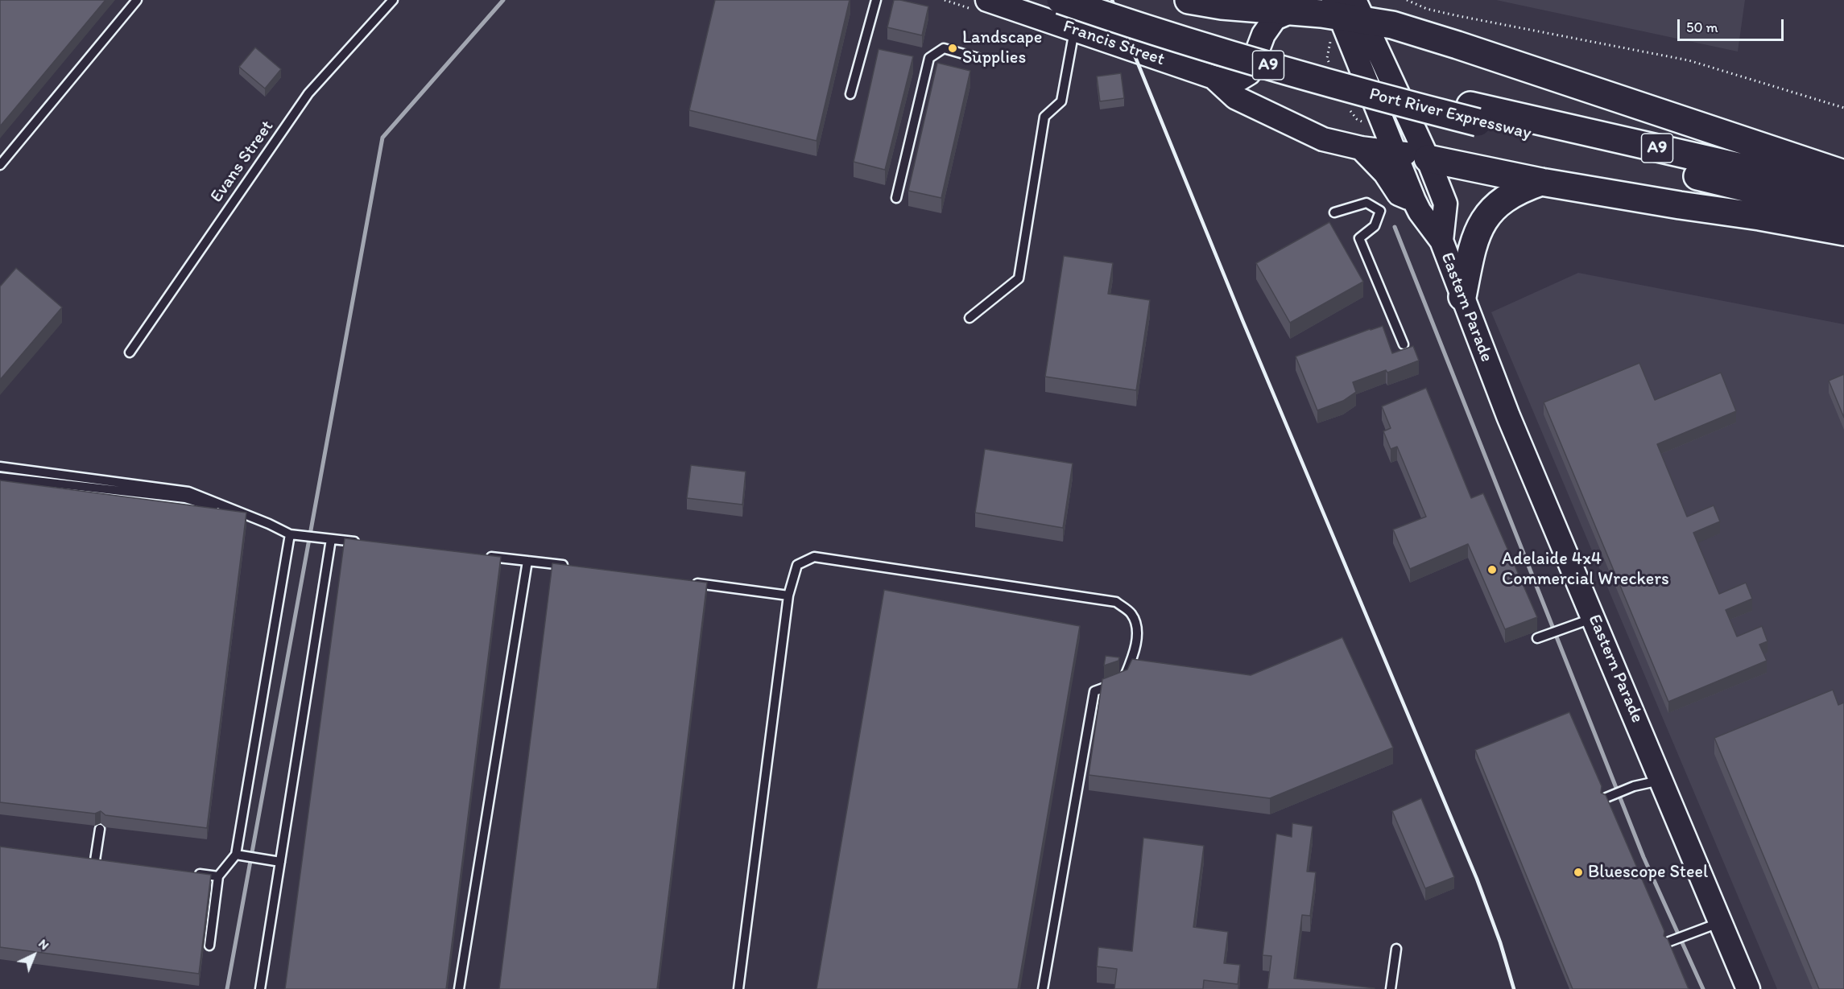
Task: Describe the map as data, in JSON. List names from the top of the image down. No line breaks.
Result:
{"streets":{"highway":["A9","Port River Expressway"],"main road":["Francis Street","Eastern Parade"],"lane":["Evans Street"]},"places":["Landscape Supplies","Adelaide 4x4 Commercial Wreckers","Bluescope Steel"],"scale_bar":"50 m","north":"top right"}
